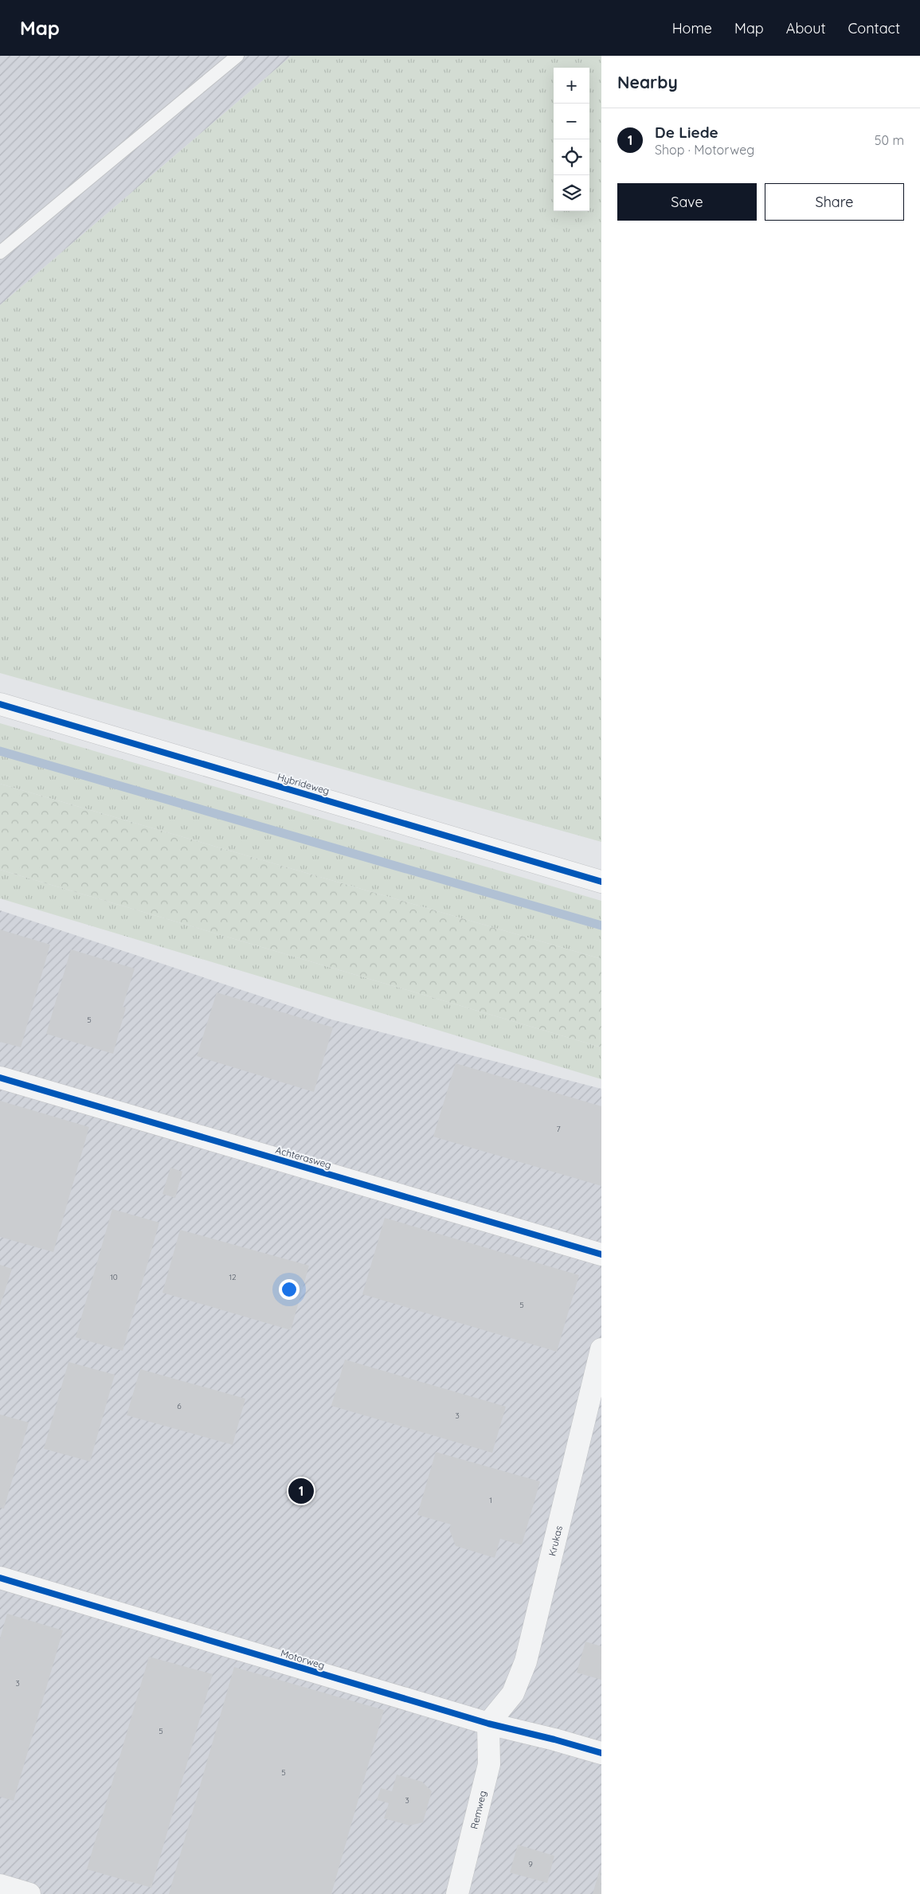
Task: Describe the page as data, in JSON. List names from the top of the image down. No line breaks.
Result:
{"streets":{"street":["Hybrideweg","Achterasweg","Krukas","Motorweg","Remweg"]},"crossings":[["Krukas","Motorweg"],["Krukas","Remweg"],["Motorweg","Remweg"]],"house_numbers":["5","7","10","12","5","6","3","1","3","5","5","3","9"],"page":{"header":"Map","nav":["Home","Map","About","Contact"],"heading":"Nearby","map_buttons":["+","−"],"list":[{"mark":"1","name":"De Liede","note":"Shop · Motorweg","value":"50 m"}],"buttons":["Save","Share"],"pins":"1"}}
